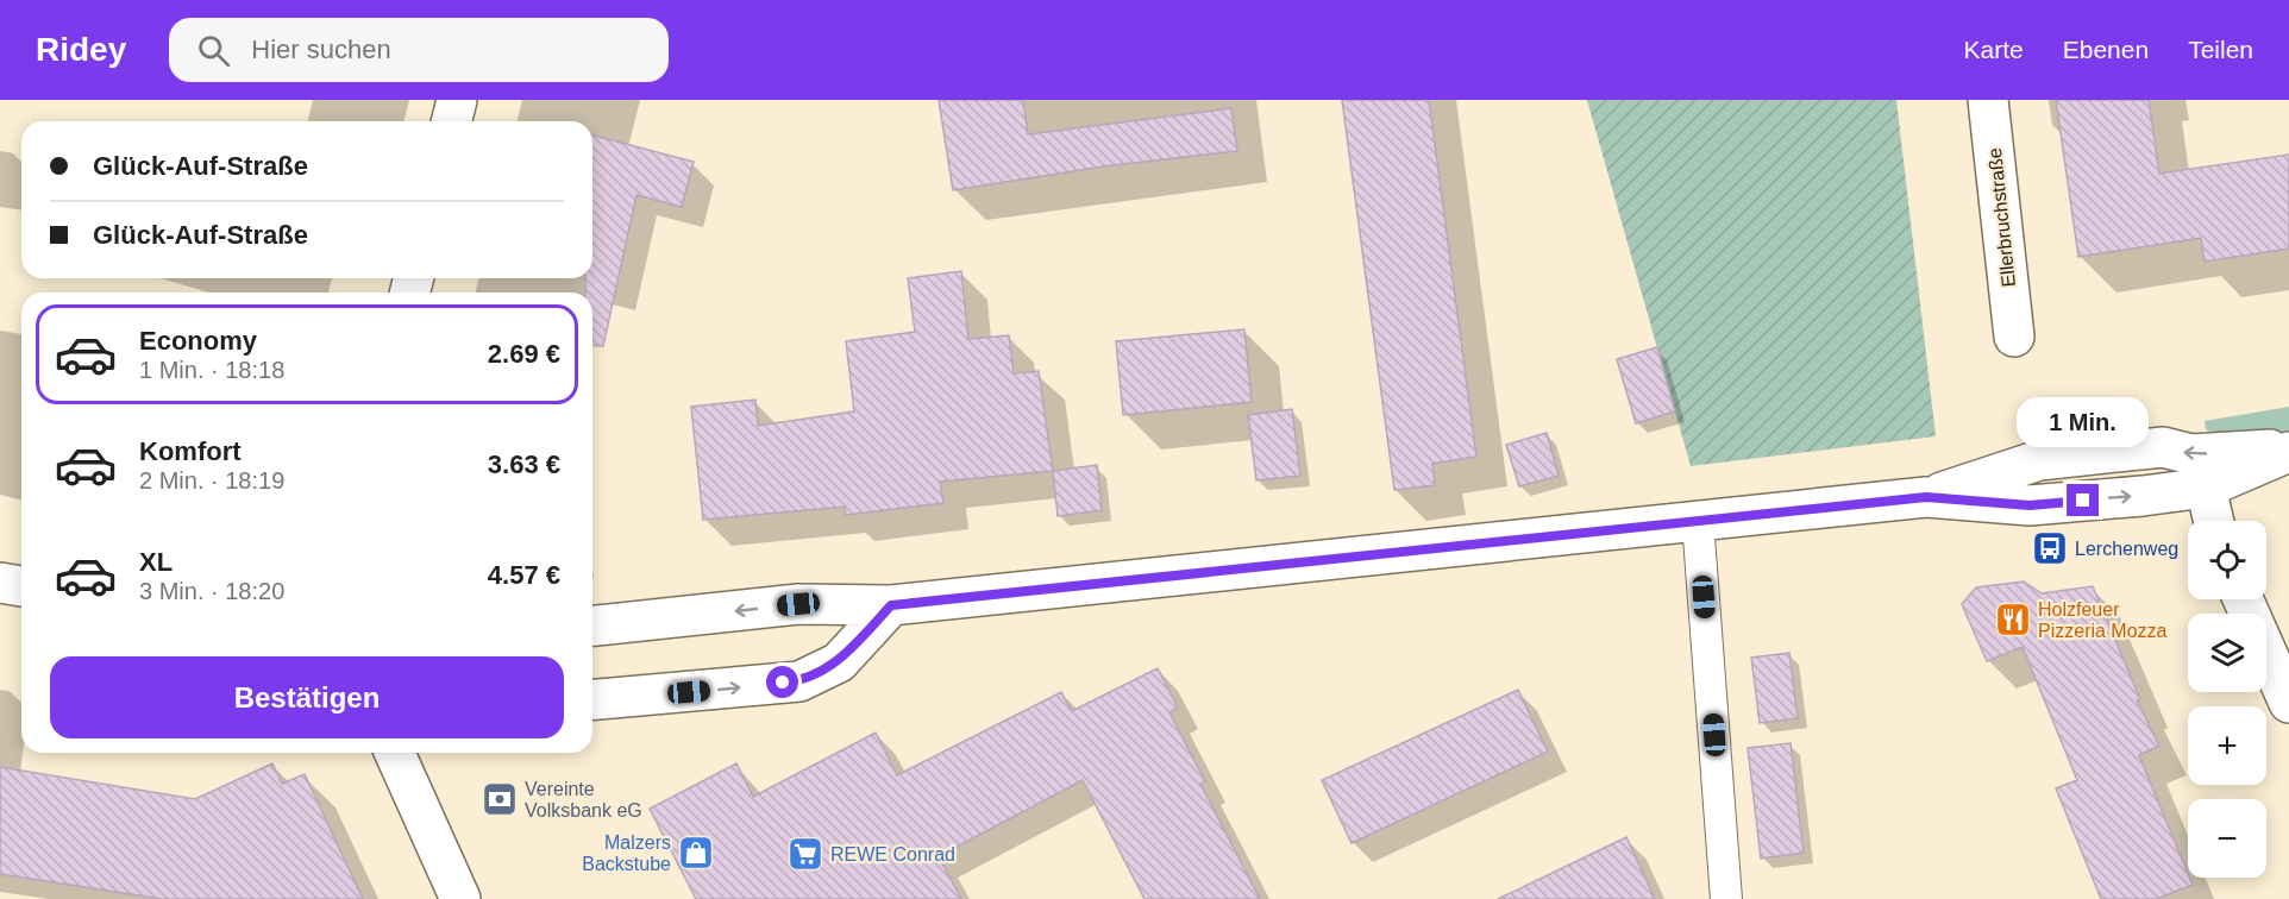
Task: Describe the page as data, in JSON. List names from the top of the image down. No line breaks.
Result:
{"streets":{"street":["Ellerbruchstraße"]},"places":{"bus stop":["Lerchenweg"],"restaurant":["Holzfeuer Pizzeria Mozza"],"bank":["Vereinte Volksbank eG"],"shop":["Malzers Backstube"],"supermarket":["REWE Conrad"]},"page":{"header":"Ridey","search":"Hier suchen","nav":["Karte","Ebenen","Teilen"],"banner":["Glück-Auf-Straße","Glück-Auf-Straße"],"list":[{"name":"Economy","note":"1 Min. · 18:18","value":"2.69 €"},{"name":"Komfort","note":"2 Min. · 18:19","value":"3.63 €"},{"name":"XL","note":"3 Min. · 18:20","value":"4.57 €"}],"bubble":"1 Min.","map_buttons":["+","−"],"buttons":"Bestätigen"}}
